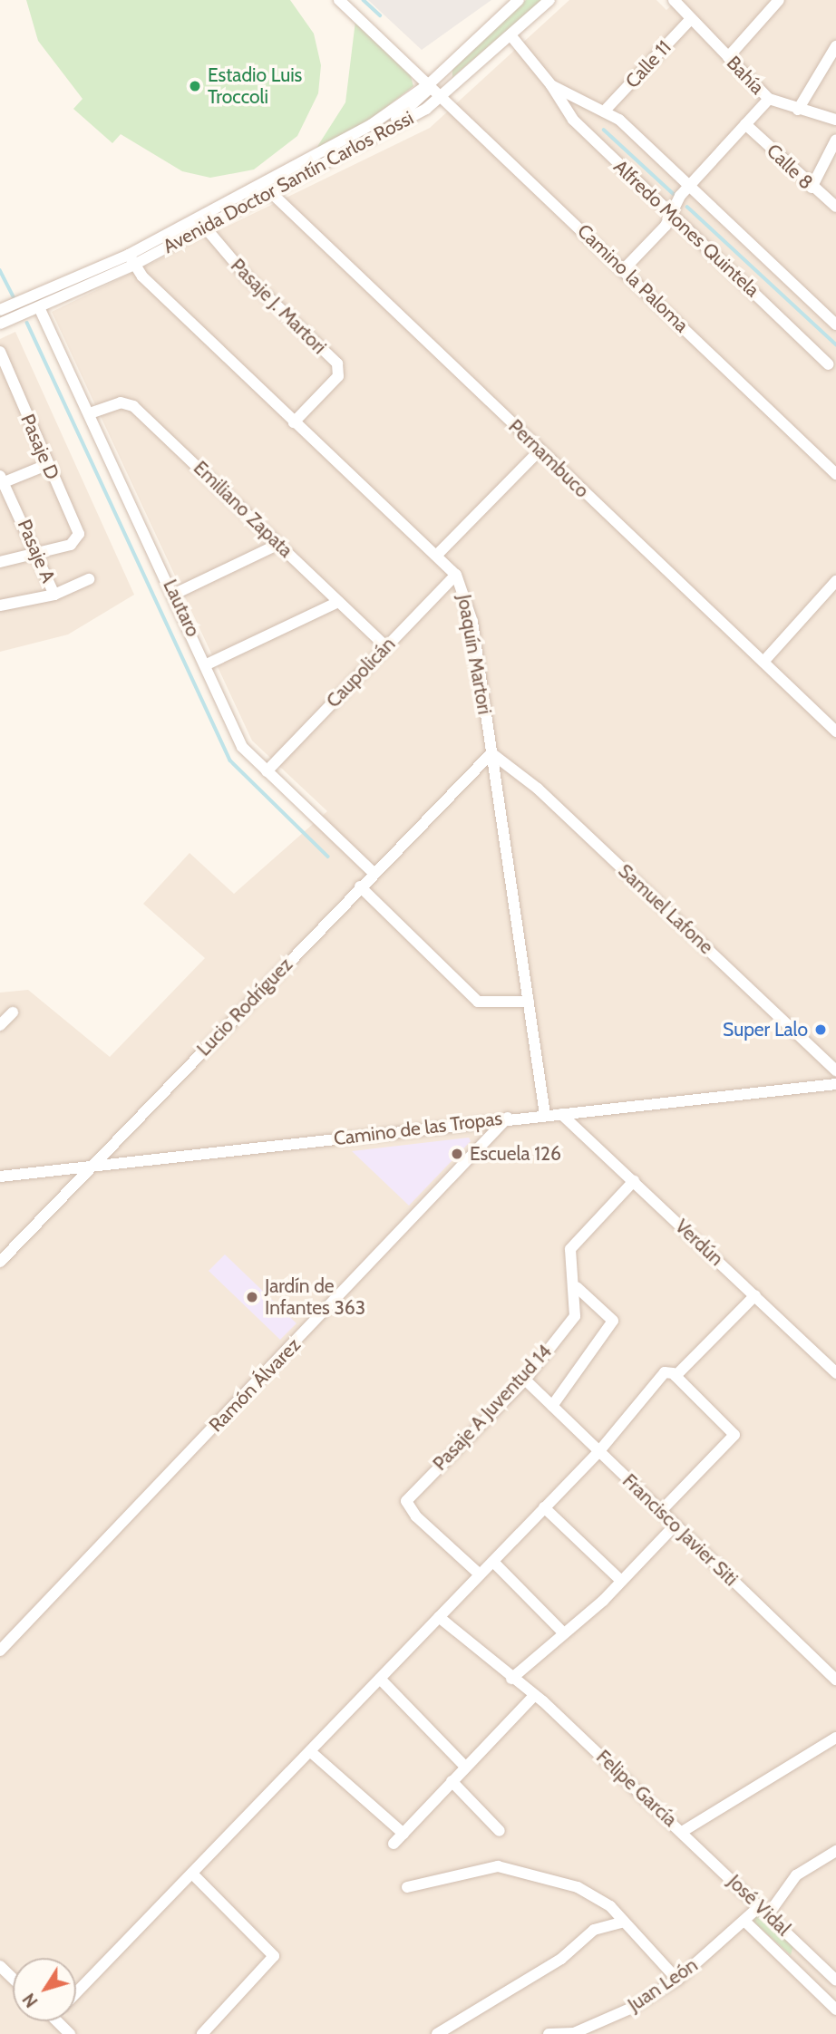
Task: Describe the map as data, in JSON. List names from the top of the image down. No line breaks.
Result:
{"streets":{"street":["Calle 11","Bahía","Calle 8","Avenida Doctor Santín Carlos Rossi","Alfredo Mones Quintela","Camino la Paloma","Pasaje J. Martori","Pasaje D","Pernambuco","Emiliano Zapata","Pasaje A","Lautaro","Joaquín Martori","Caupolicán","Samuel Lafone","Lucio Rodríguez","Camino de las Tropas","Verdún","Ramón Álvarez","Pasaje A Juventud 14","Francisco Javier Siti","Felipe García","José Vidal","Juan León"]},"crossings":[["Calle 11","Bahía"],["Calle 11","Alfredo Mones Quintela"],["Avenida Doctor Santín Carlos Rossi","Alfredo Mones Quintela"],["Avenida Doctor Santín Carlos Rossi","Camino la Paloma"],["Avenida Doctor Santín Carlos Rossi","Pasaje J. Martori"],["Avenida Doctor Santín Carlos Rossi","Pernambuco"],["Avenida Doctor Santín Carlos Rossi","Lautaro"],["Avenida Doctor Santín Carlos Rossi","Joaquín Martori"],["Pasaje J. Martori","Joaquín Martori"],["Pasaje D","Pasaje A"],["Emiliano Zapata","Lautaro"],["Emiliano Zapata","Caupolicán"],["Lautaro","Caupolicán"],["Lautaro","Lucio Rodríguez"],["Joaquín Martori","Caupolicán"],["Joaquín Martori","Samuel Lafone"],["Joaquín Martori","Lucio Rodríguez"],["Joaquín Martori","Camino de las Tropas"],["Samuel Lafone","Lucio Rodríguez"],["Lucio Rodríguez","Camino de las Tropas"],["Camino de las Tropas","Verdún"],["Camino de las Tropas","Ramón Álvarez"],["Pasaje A Juventud 14","Francisco Javier Siti"],["Felipe García","José Vidal"],["José Vidal","Juan León"]],"places":["Estadio Luis Troccoli","Super Lalo","Escuela 126","Jardín de Infantes 363"],"north":"bottom left"}
